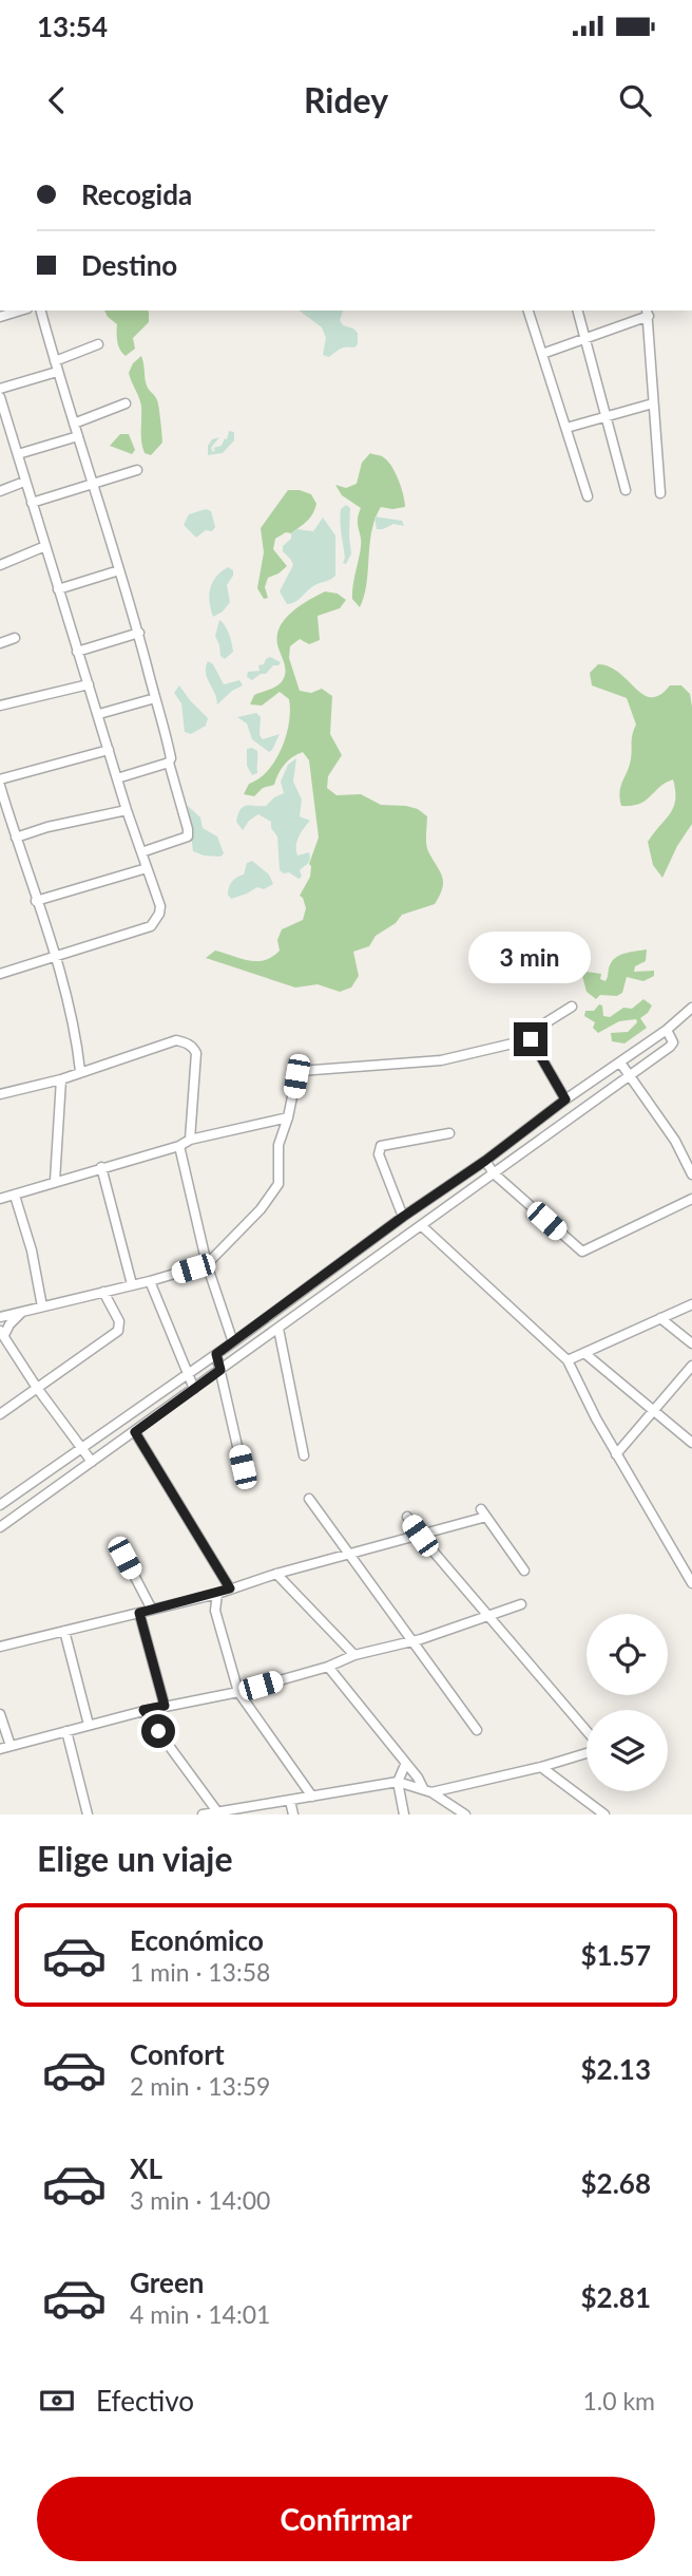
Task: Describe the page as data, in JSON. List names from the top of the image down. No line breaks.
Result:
{"page":{"status":"13:54","header":"Ridey","banner":["Recogida","Destino"],"bubble":"3 min","heading":"Elige un viaje","list":[{"name":"Económico","note":"1 min · 13:58","value":"$1.57"},{"name":"Confort","note":"2 min · 13:59","value":"$2.13"},{"name":"XL","note":"3 min · 14:00","value":"$2.68"},{"name":"Green","note":"4 min · 14:01","value":"$2.81"}],"pay":["Efectivo","1.0 km"],"buttons":"Confirmar"}}
